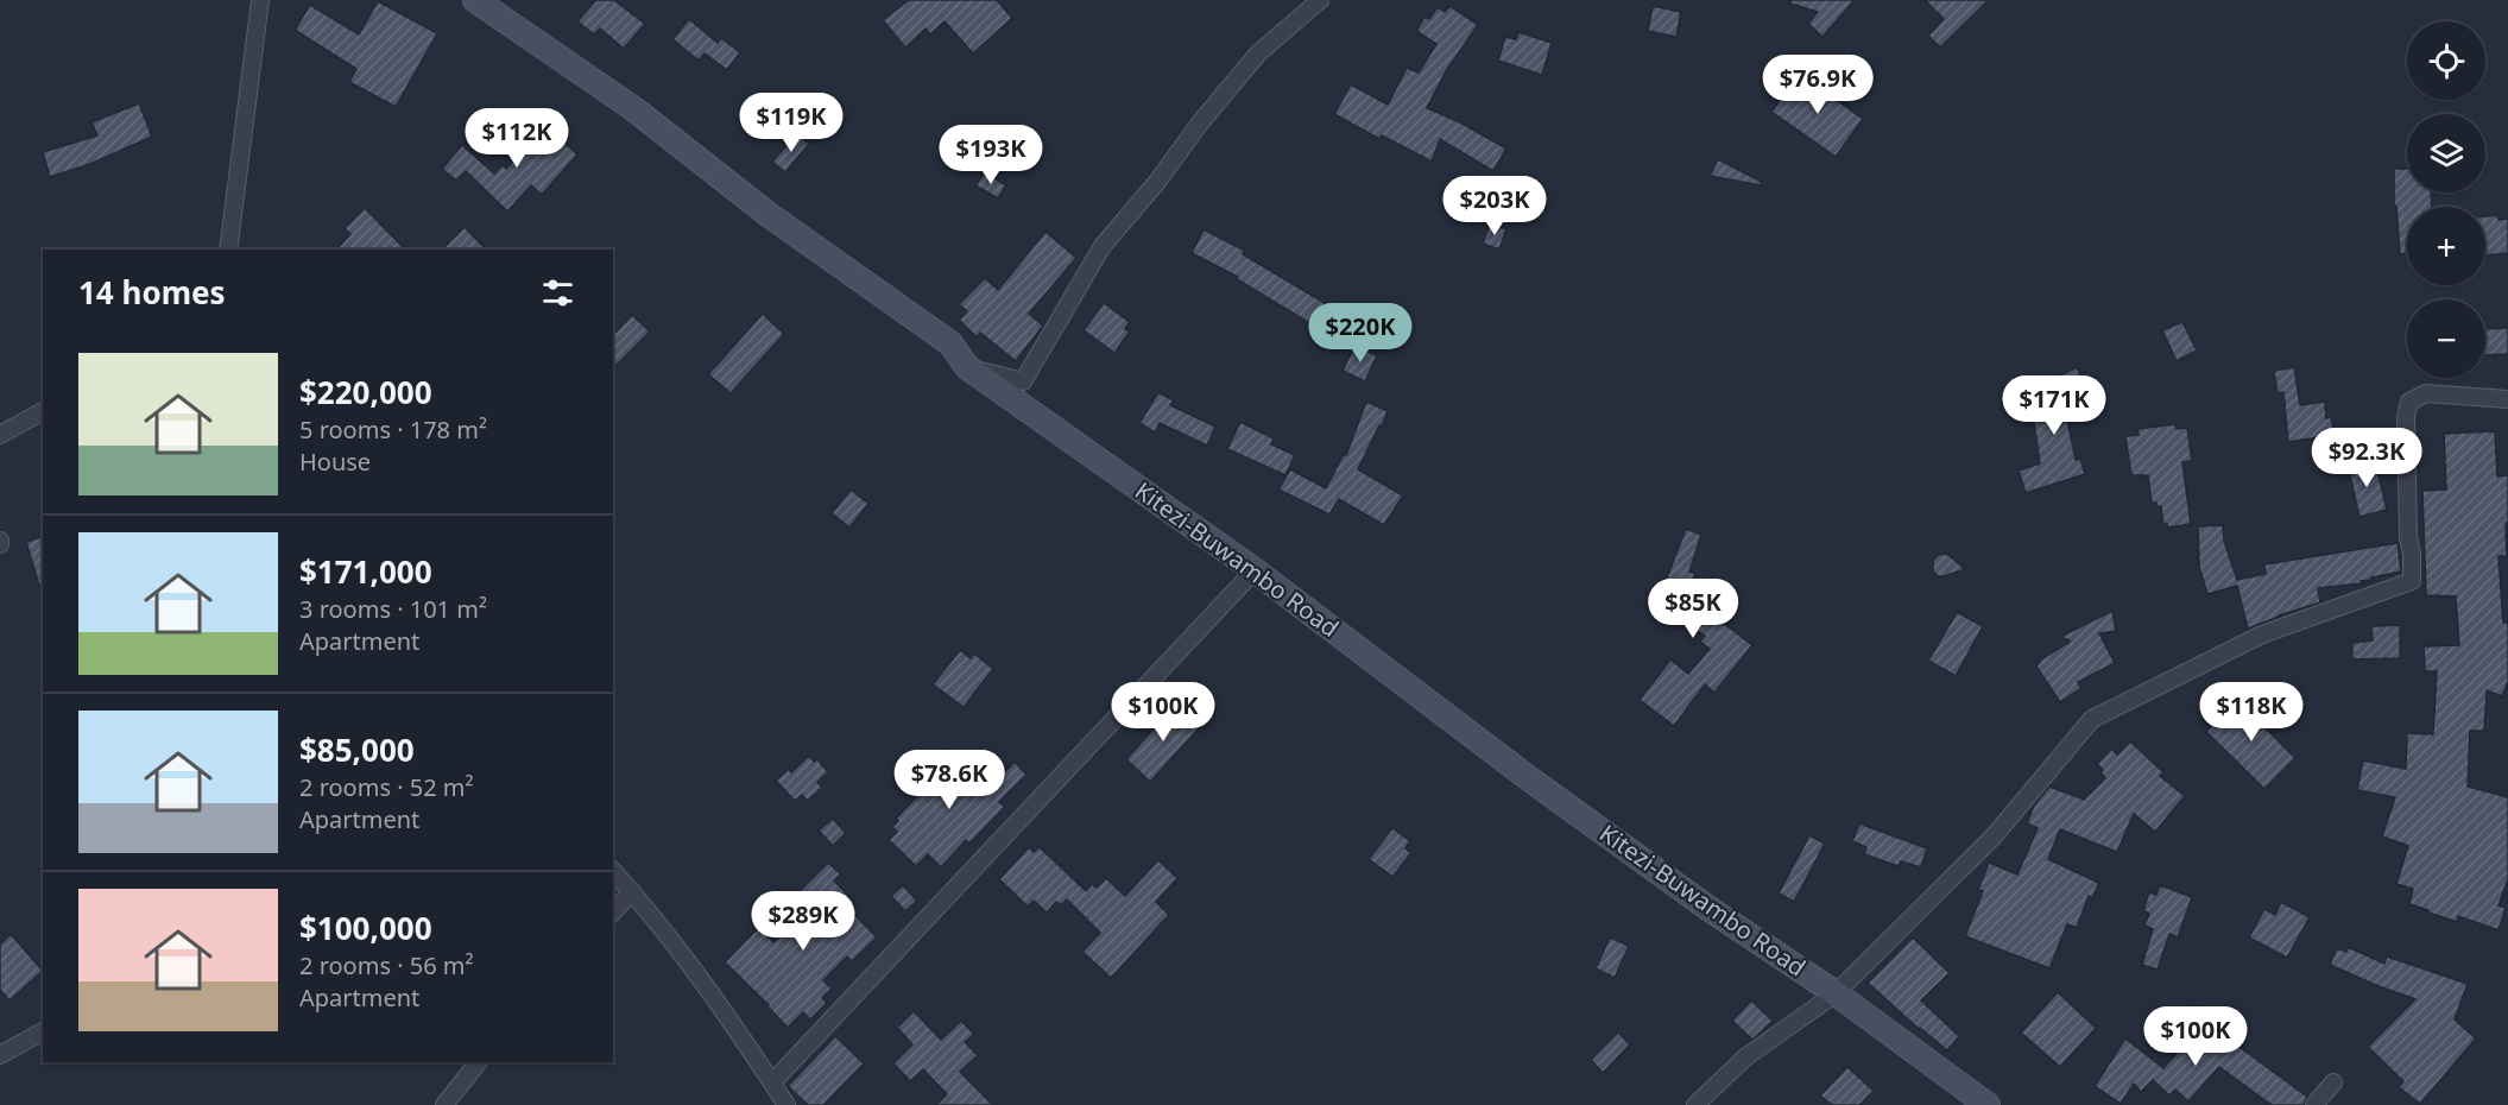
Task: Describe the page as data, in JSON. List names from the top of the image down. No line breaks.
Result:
{"streets":{"street":["Kitezi-Buwambo Road"]},"page":{"map_buttons":["+","−"],"price":["$76.9K","$119K","$112K","$193K","$203K","$220K","$171K","$92.3K","$85K","$100K","$118K","$78.6K","$289K","$100K"],"heading":"14 homes","list":[{"name":"$220,000","note":"5 rooms · 178 m² · House"},{"name":"$171,000","note":"3 rooms · 101 m² · Apartment"},{"name":"$85,000","note":"2 rooms · 52 m² · Apartment"},{"name":"$100,000","note":"2 rooms · 56 m² · Apartment"}]}}
